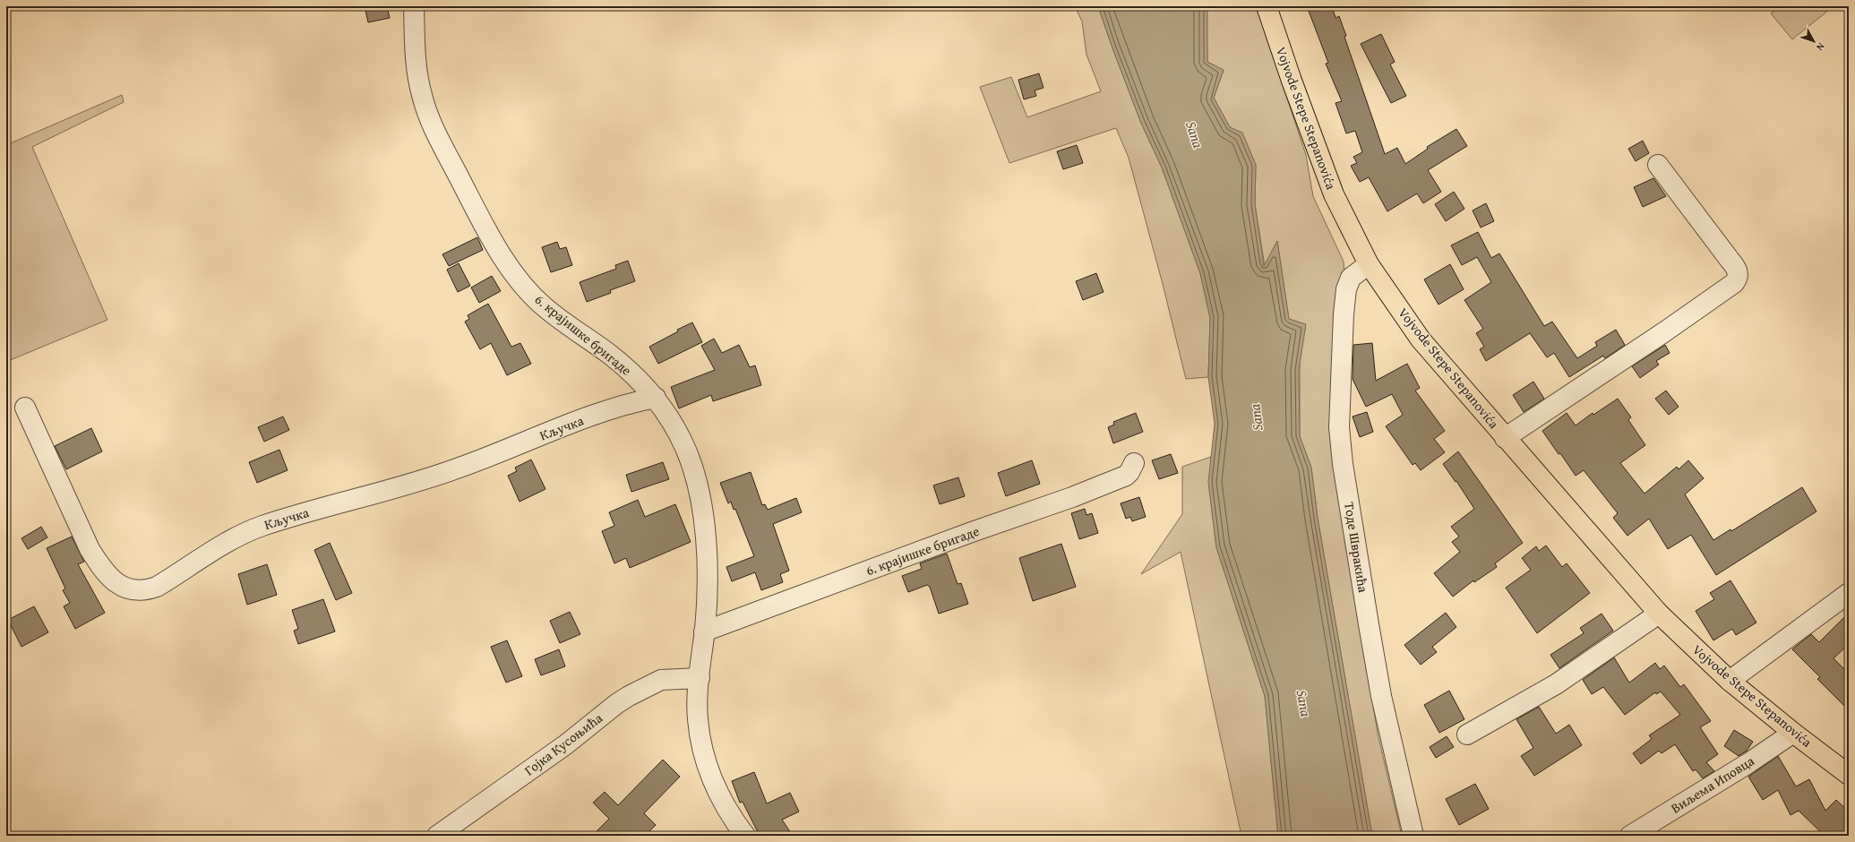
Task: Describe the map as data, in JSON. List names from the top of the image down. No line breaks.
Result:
{"streets":{"main road":["Vojvode Stepe Stepanovića"],"street":["6. крајишке бригаде","Кључка","Тоде Швракића","Гојка Кусоњића","Виљема Иповца"]},"crossings":[["Vojvode Stepe Stepanovića","Тоде Швракића"],["Vojvode Stepe Stepanovića","Виљема Иповца"],["6. крајишке бригаде","Кључка"],["6. крајишке бригаде","Гојка Кусоњића"]],"water":["Sana"],"north":"bottom right"}
